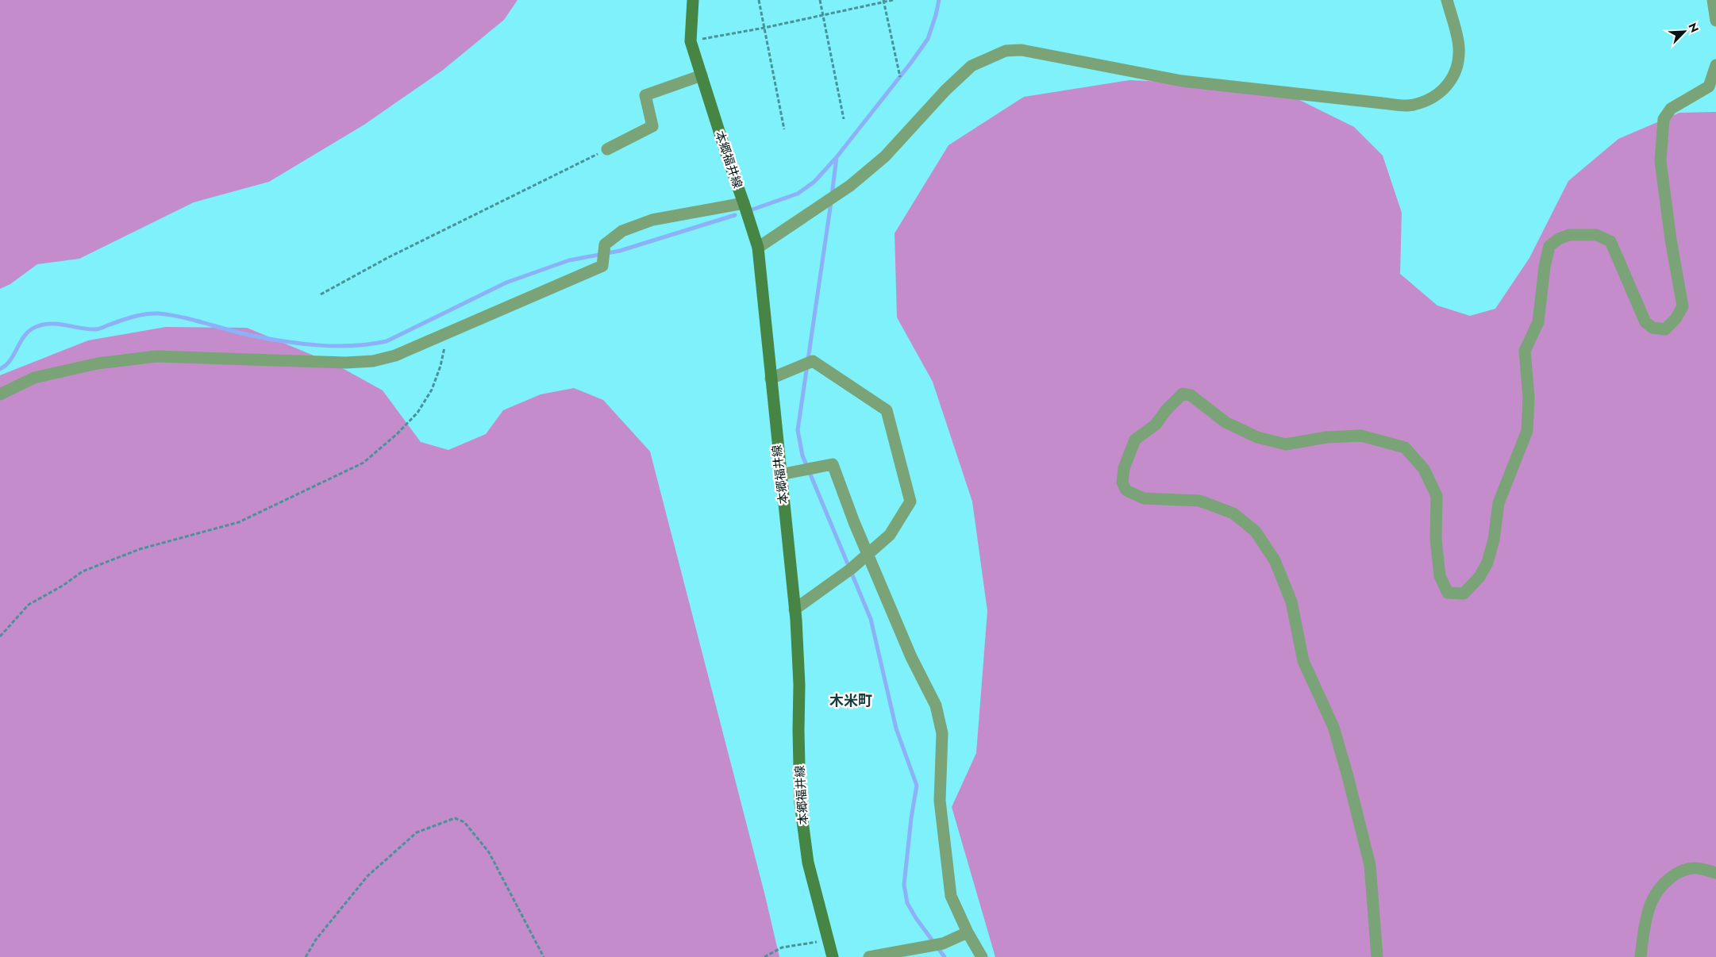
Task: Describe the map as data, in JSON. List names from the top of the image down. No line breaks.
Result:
{"streets":{"main road":["本郷福井線"]},"districts":["木米町"],"north":"top right"}
